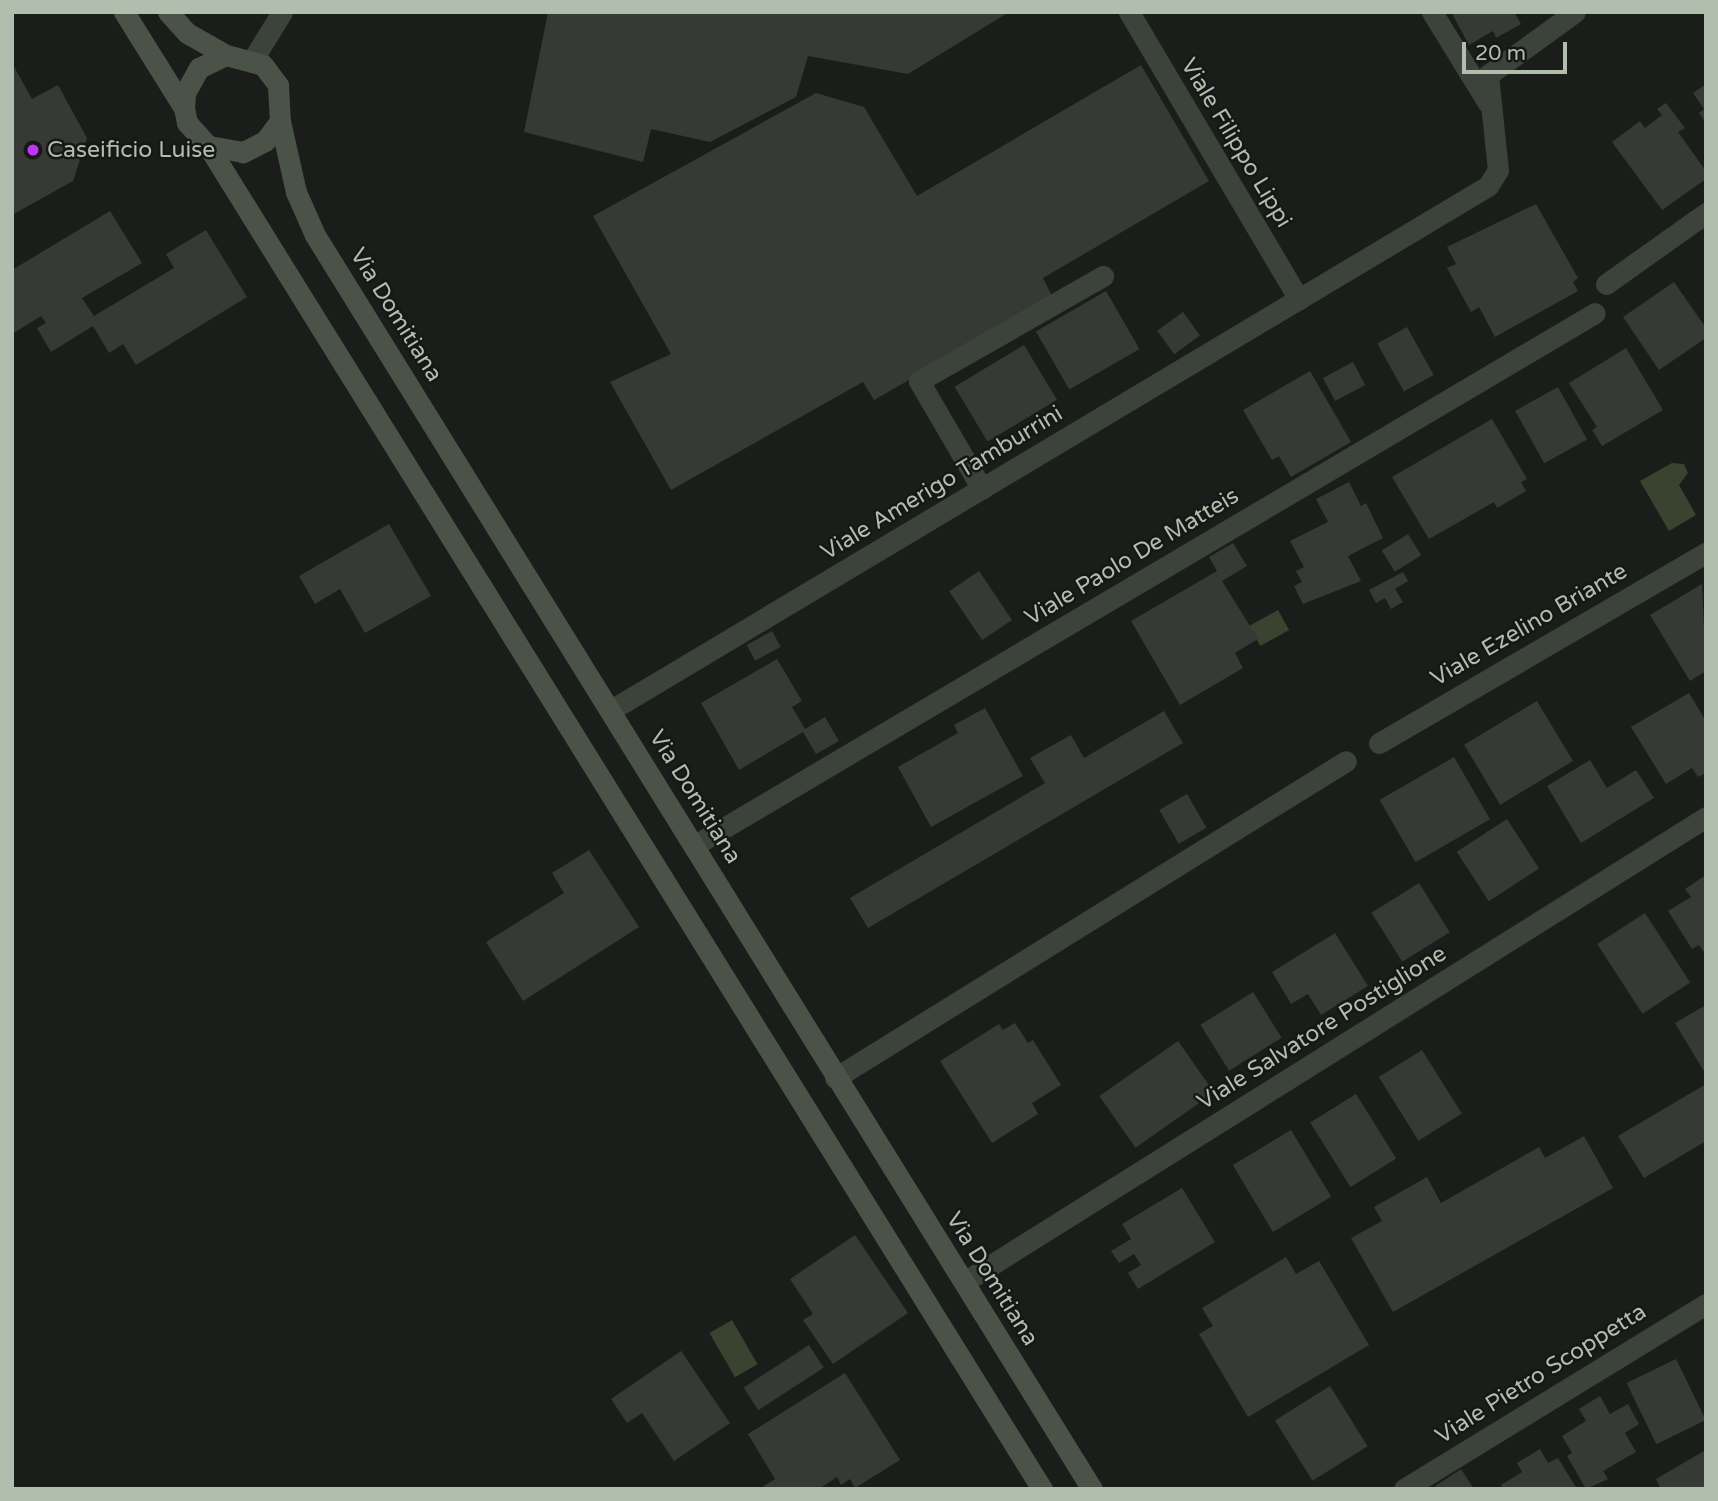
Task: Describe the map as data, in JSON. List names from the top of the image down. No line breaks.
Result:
{"streets":{"main road":["Via Domitiana"],"street":["Viale Filippo Lippi","Viale Amerigo Tamburrini","Viale Paolo De Matteis","Viale Ezelino Briante","Viale Salvatore Postiglione","Viale Pietro Scoppetta"]},"crossings":[["Viale Filippo Lippi","Viale Amerigo Tamburrini"],["Via Domitiana","Viale Amerigo Tamburrini"],["Via Domitiana","Viale Paolo De Matteis"],["Via Domitiana","Viale Salvatore Postiglione"]],"places":["Caseificio Luise"],"scale_bar":"20 m"}
